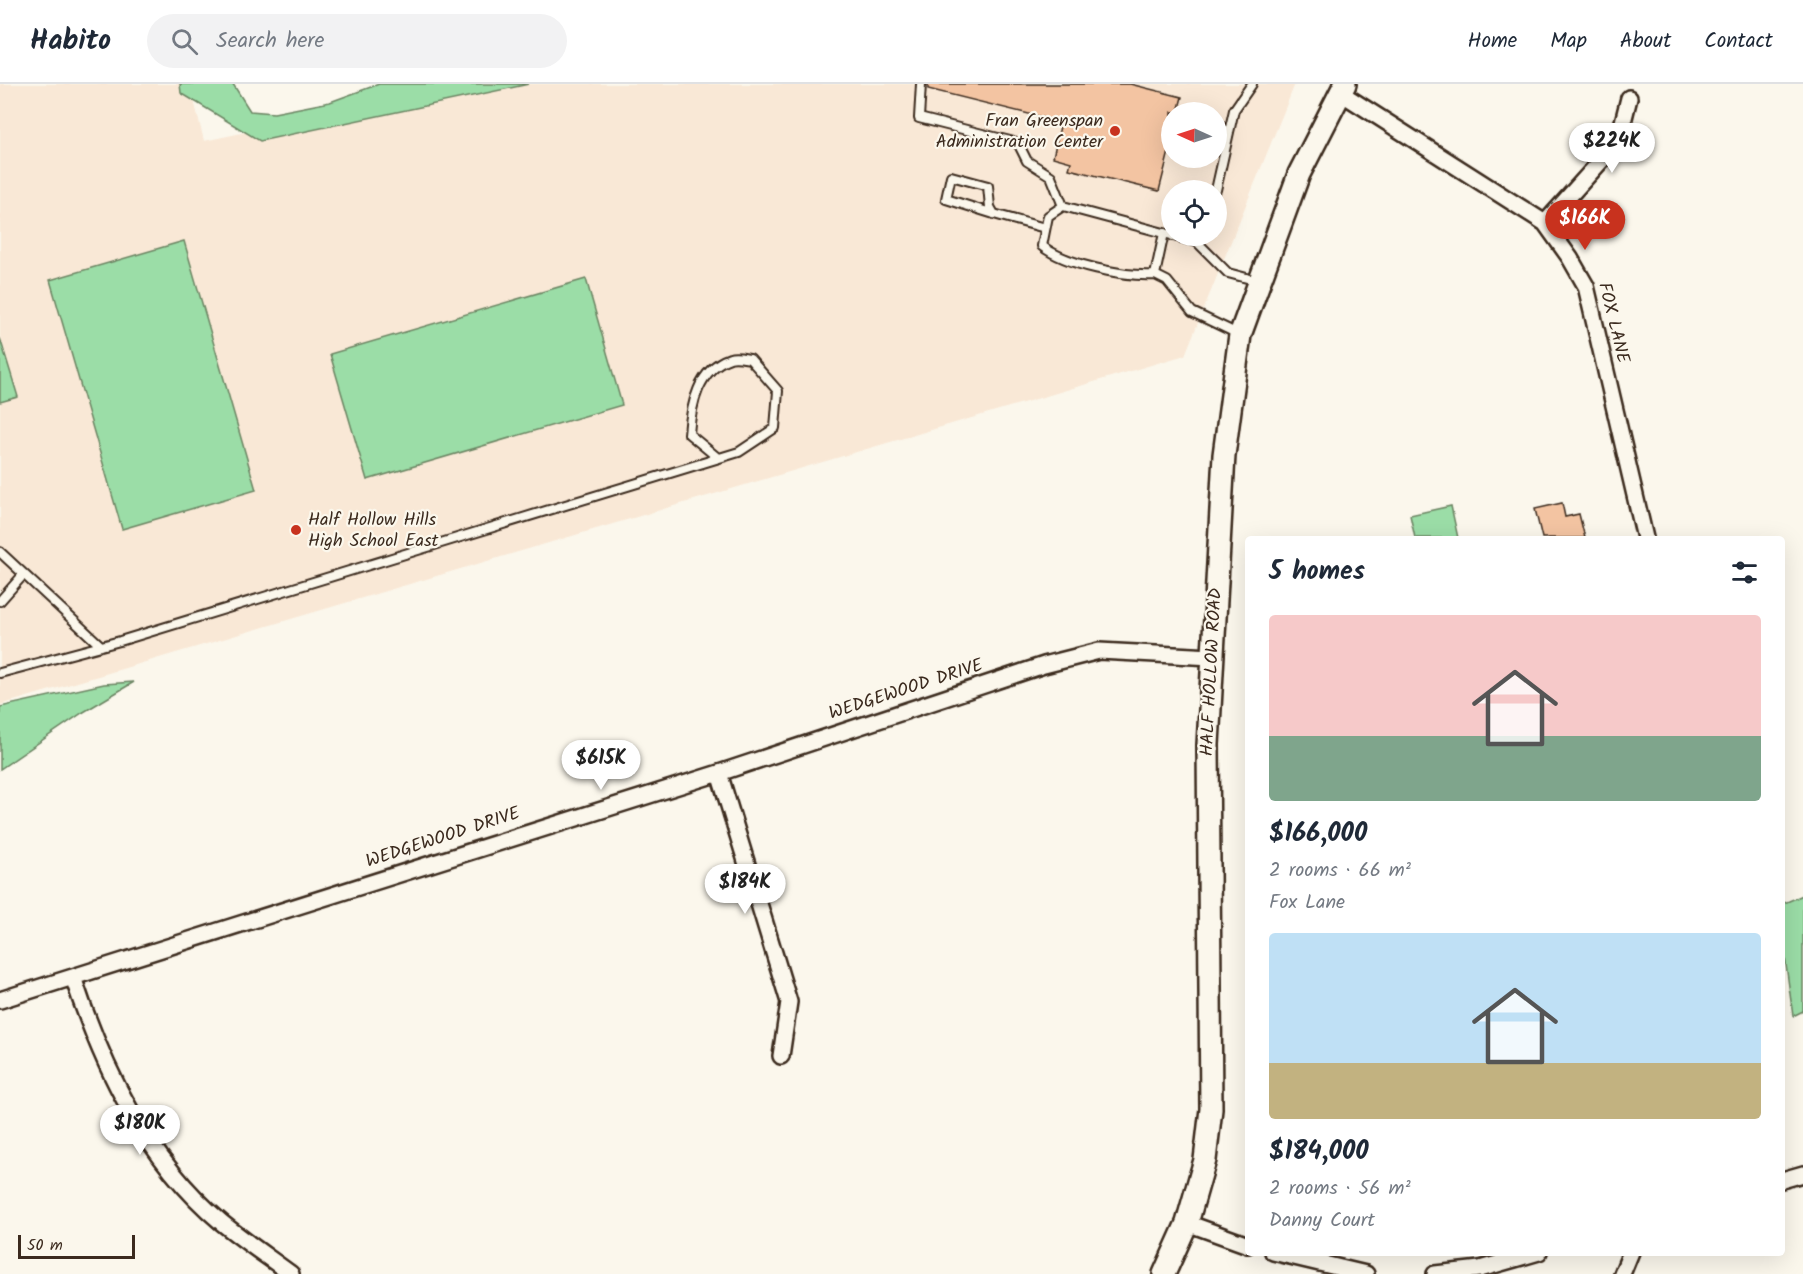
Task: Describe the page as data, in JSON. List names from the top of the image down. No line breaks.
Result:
{"streets":{"street":["FOX LANE","HALF HOLLOW ROAD","WEDGEWOOD DRIVE"]},"crossings":[["FOX LANE","HALF HOLLOW ROAD"],["HALF HOLLOW ROAD","WEDGEWOOD DRIVE"]],"places":["Fran Greenspan Administration Center","Half Hollow Hills High School East"],"scale_bar":"50 m","north":"left","page":{"header":"Habito","search":"Search here","nav":["Home","Map","About","Contact"],"price":["$224K","$166K","$615K","$184K","$180K"],"heading":"5 homes","list":[{"name":"$166,000","note":"2 rooms · 66 m² · Fox Lane"},{"name":"$184,000","note":"2 rooms · 56 m² · Danny Court"}],"scale":"50 m"}}
